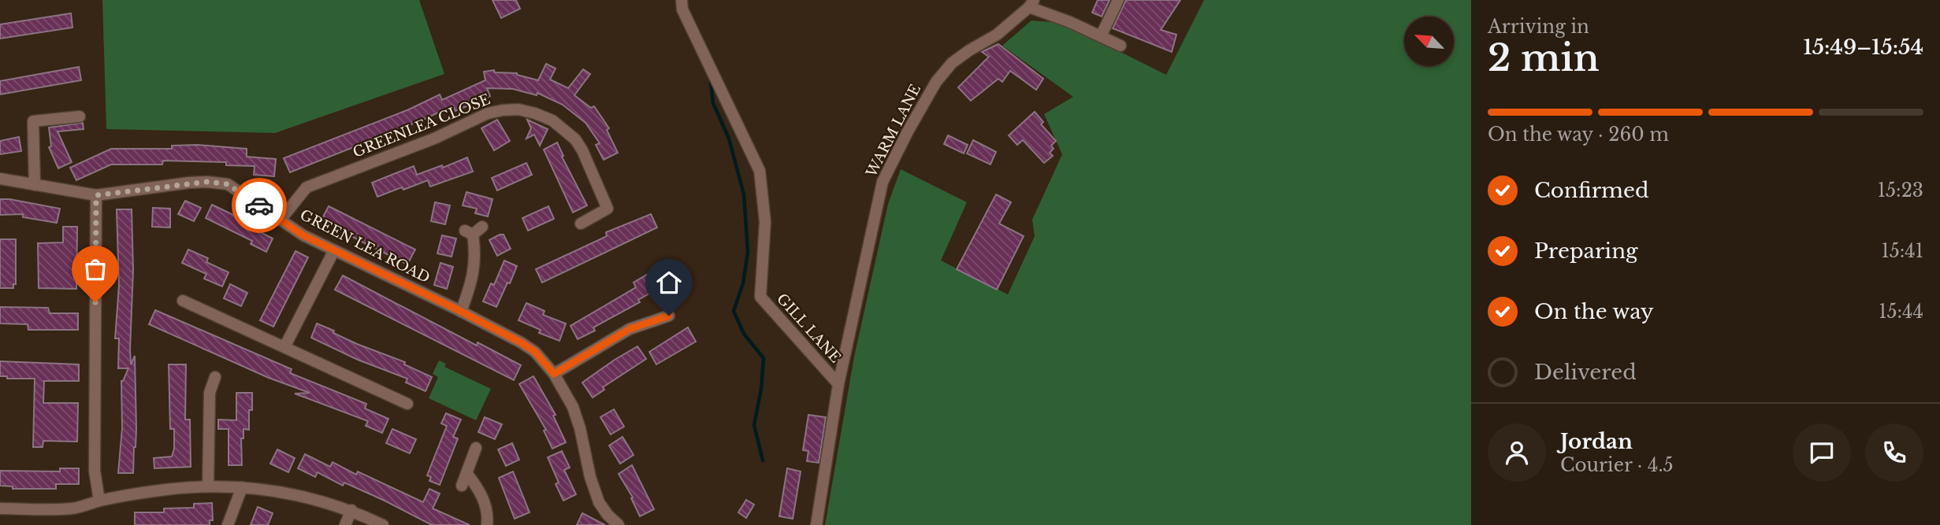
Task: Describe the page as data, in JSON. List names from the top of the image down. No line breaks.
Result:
{"streets":{"street":["GREENLEA CLOSE","WARM LANE","GREEN LEA ROAD","GILL LANE"]},"crossings":[["GREENLEA CLOSE","GREEN LEA ROAD"],["WARM LANE","GILL LANE"]],"north":"top left","page":{"heading":["2 min","Arriving in","15:49–15:54"],"panel":["Jordan","Courier · 4.5"],"bar":"On the way · 260 m","list":[["Confirmed","15:23"],["Preparing","15:41"],["On the way","15:44"],"Delivered"]}}
